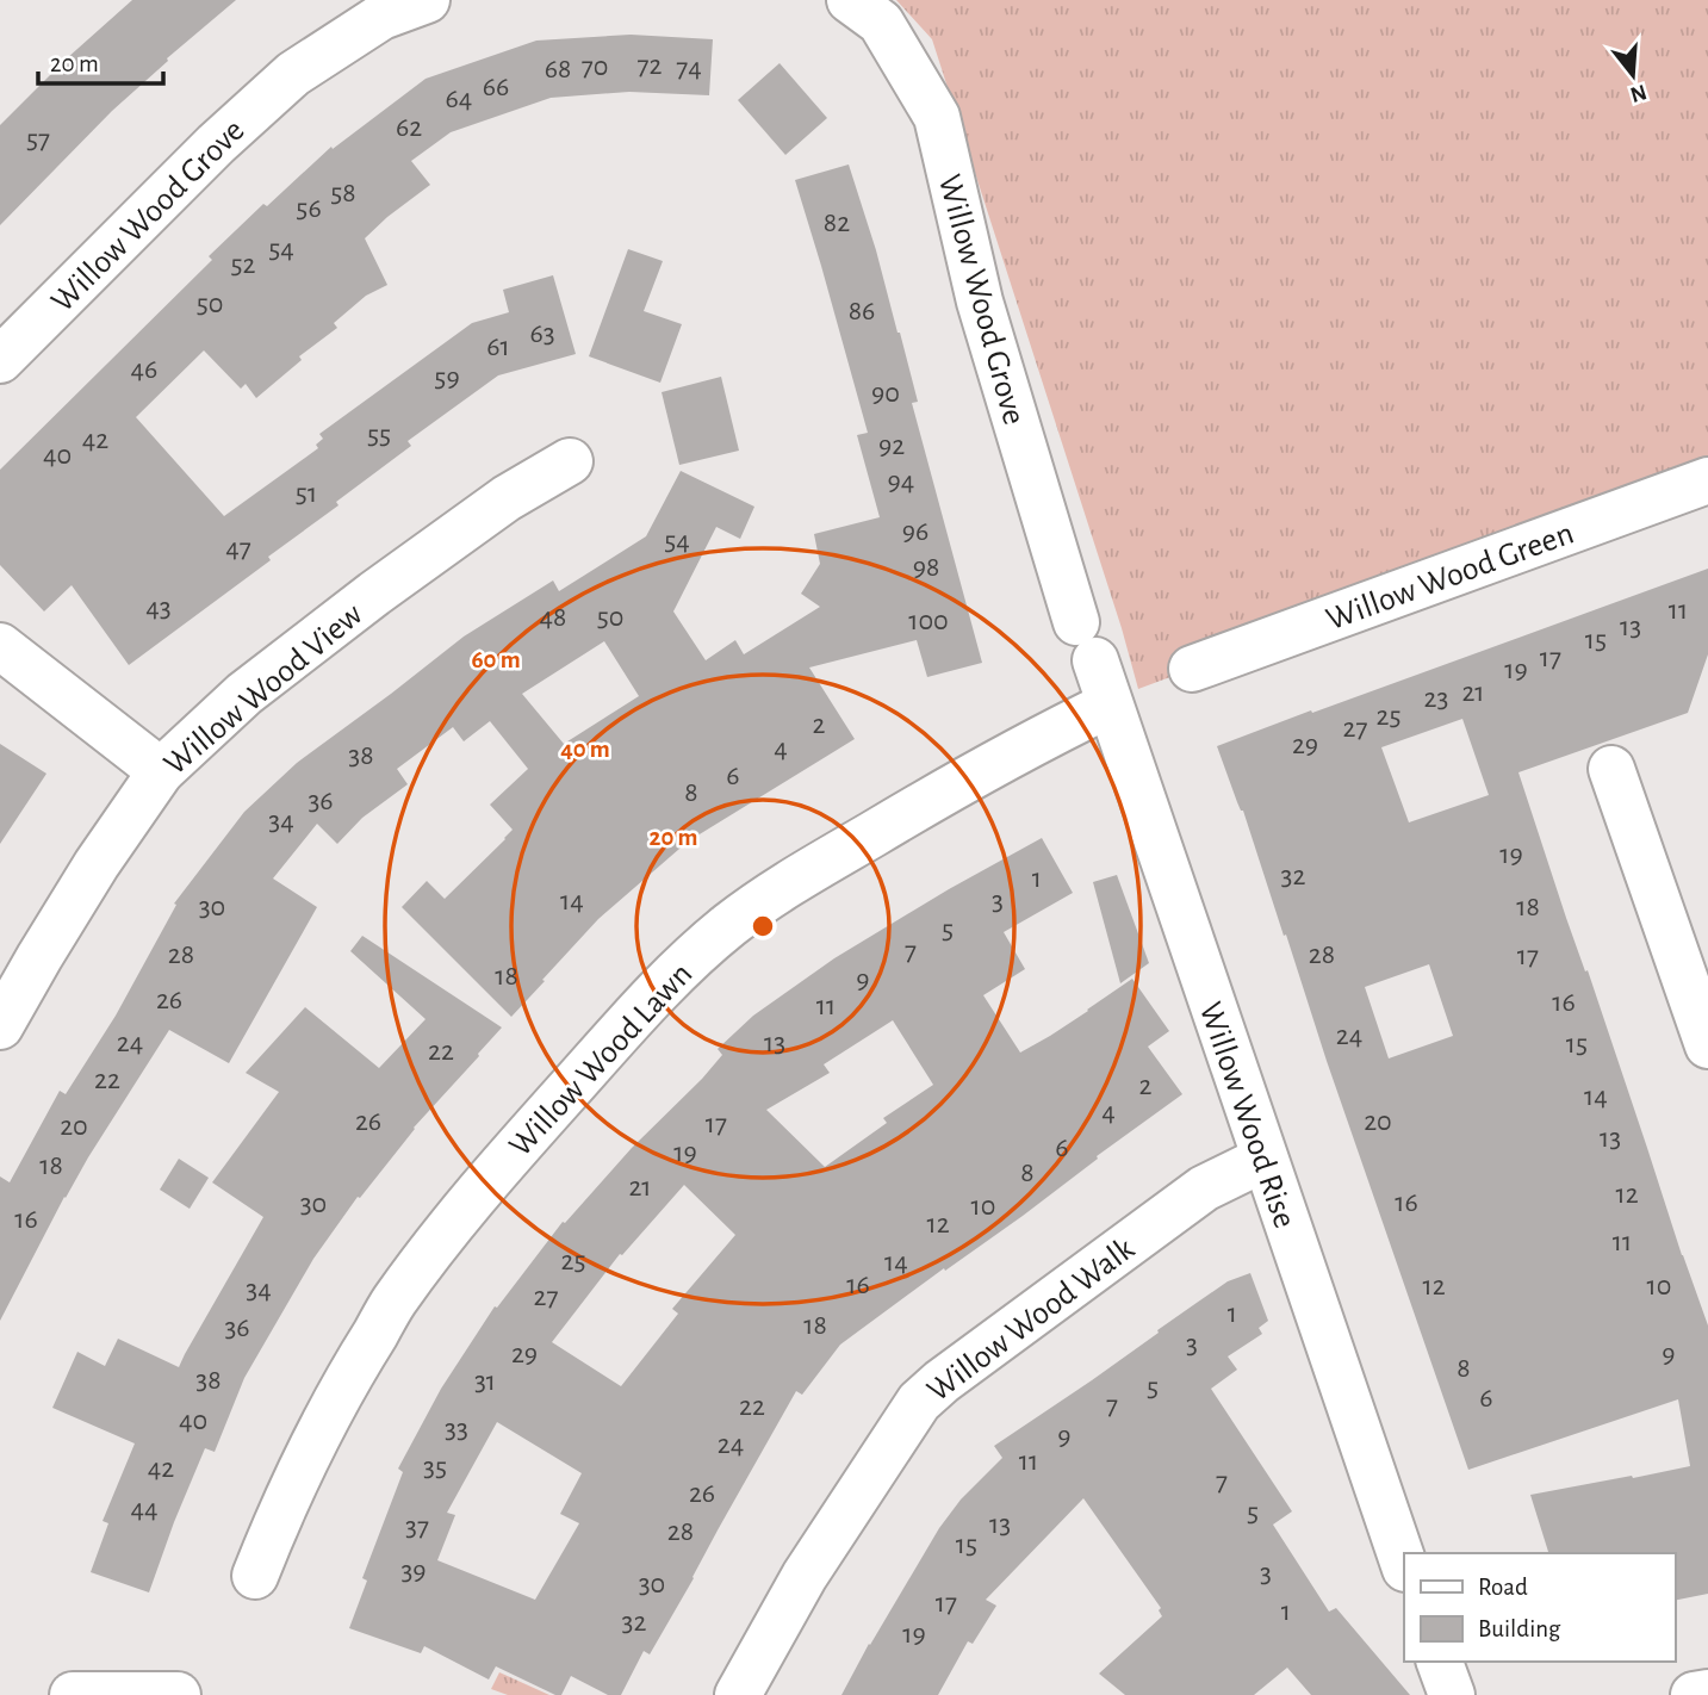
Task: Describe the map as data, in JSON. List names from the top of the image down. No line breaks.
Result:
{"streets":{"street":["Willow Wood Grove","Willow Wood Green","Willow Wood View","Willow Wood Lawn","Willow Wood Rise","Willow Wood Walk"]},"crossings":[["Willow Wood Grove","Willow Wood Rise"],["Willow Wood Lawn","Willow Wood Rise"],["Willow Wood Rise","Willow Wood Walk"]],"house_numbers":["72","70","74","68","66","64","62","57","58","56","82","54","52","50","86","63","61","46","59","90","55","42","92","40","94","51","96","54","47","98","43","11","48","50","100","13","15","17","19","21","23","25","2","27","29","4","38","6","8","36","34","19","32","1","14","3","30","18","5","7","28","28","17","18","9","26","16","11","24","24","13","15","22","22","2","14","4","26","20","17","20","13","6","19","18","8","21","12","16","30","10","16","12","11","25","14","16","12","10","34","27","1","18","36","3","29","9","8","38","31","5","6","7","22","40","33","9","24","11","35","42","7","26","44","5","13","37","28","15","39","3","30","17","1","32","19"],"legend":["Road","Building"],"scale_bar":"20 m","north":"bottom","rings":["60 m","40 m","20 m"]}
